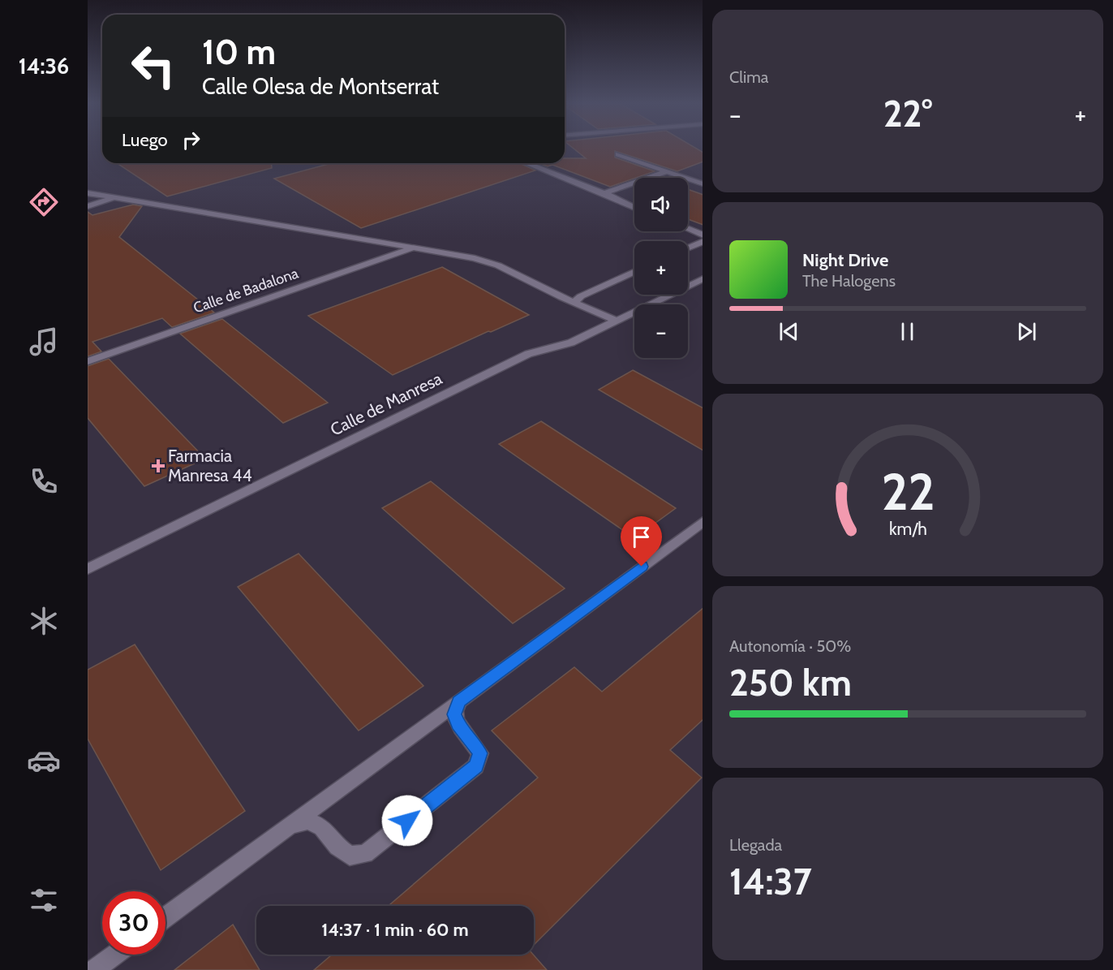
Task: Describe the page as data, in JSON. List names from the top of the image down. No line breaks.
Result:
{"streets":{"street":["Calle de Badalona","Calle de Manresa"]},"crossings":[["Calle de Badalona","Calle de Manresa"]],"places":{"health":["Farmacia Manresa 44"]},"page":{"tabs":"14:36","tile":["Clima",["Autonomía · 50%","250 km"],["Llegada","14:37"]],"turn":["10 m","Calle Olesa de Montserrat"],"heat":["−","22°","+"],"then":"Luego","map_buttons":["+","−"],"song":["Night Drive","The Halogens"],"limit":"30","trip":"14:37 · 1 min · 60 m","gauge":["22","km/h"]}}
